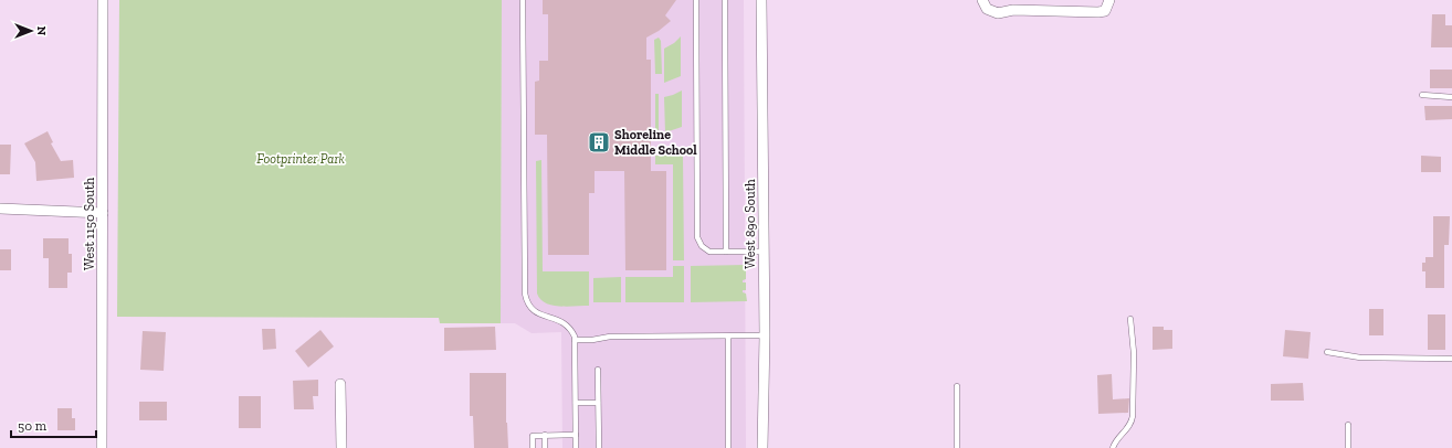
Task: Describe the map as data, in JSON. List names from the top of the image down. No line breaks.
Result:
{"streets":{"street":["West 1150 South","West 890 South"]},"parks":["Footprinter Park"],"places":{"building":["Shoreline Middle School"]},"scale_bar":"50 m","north":"right"}
